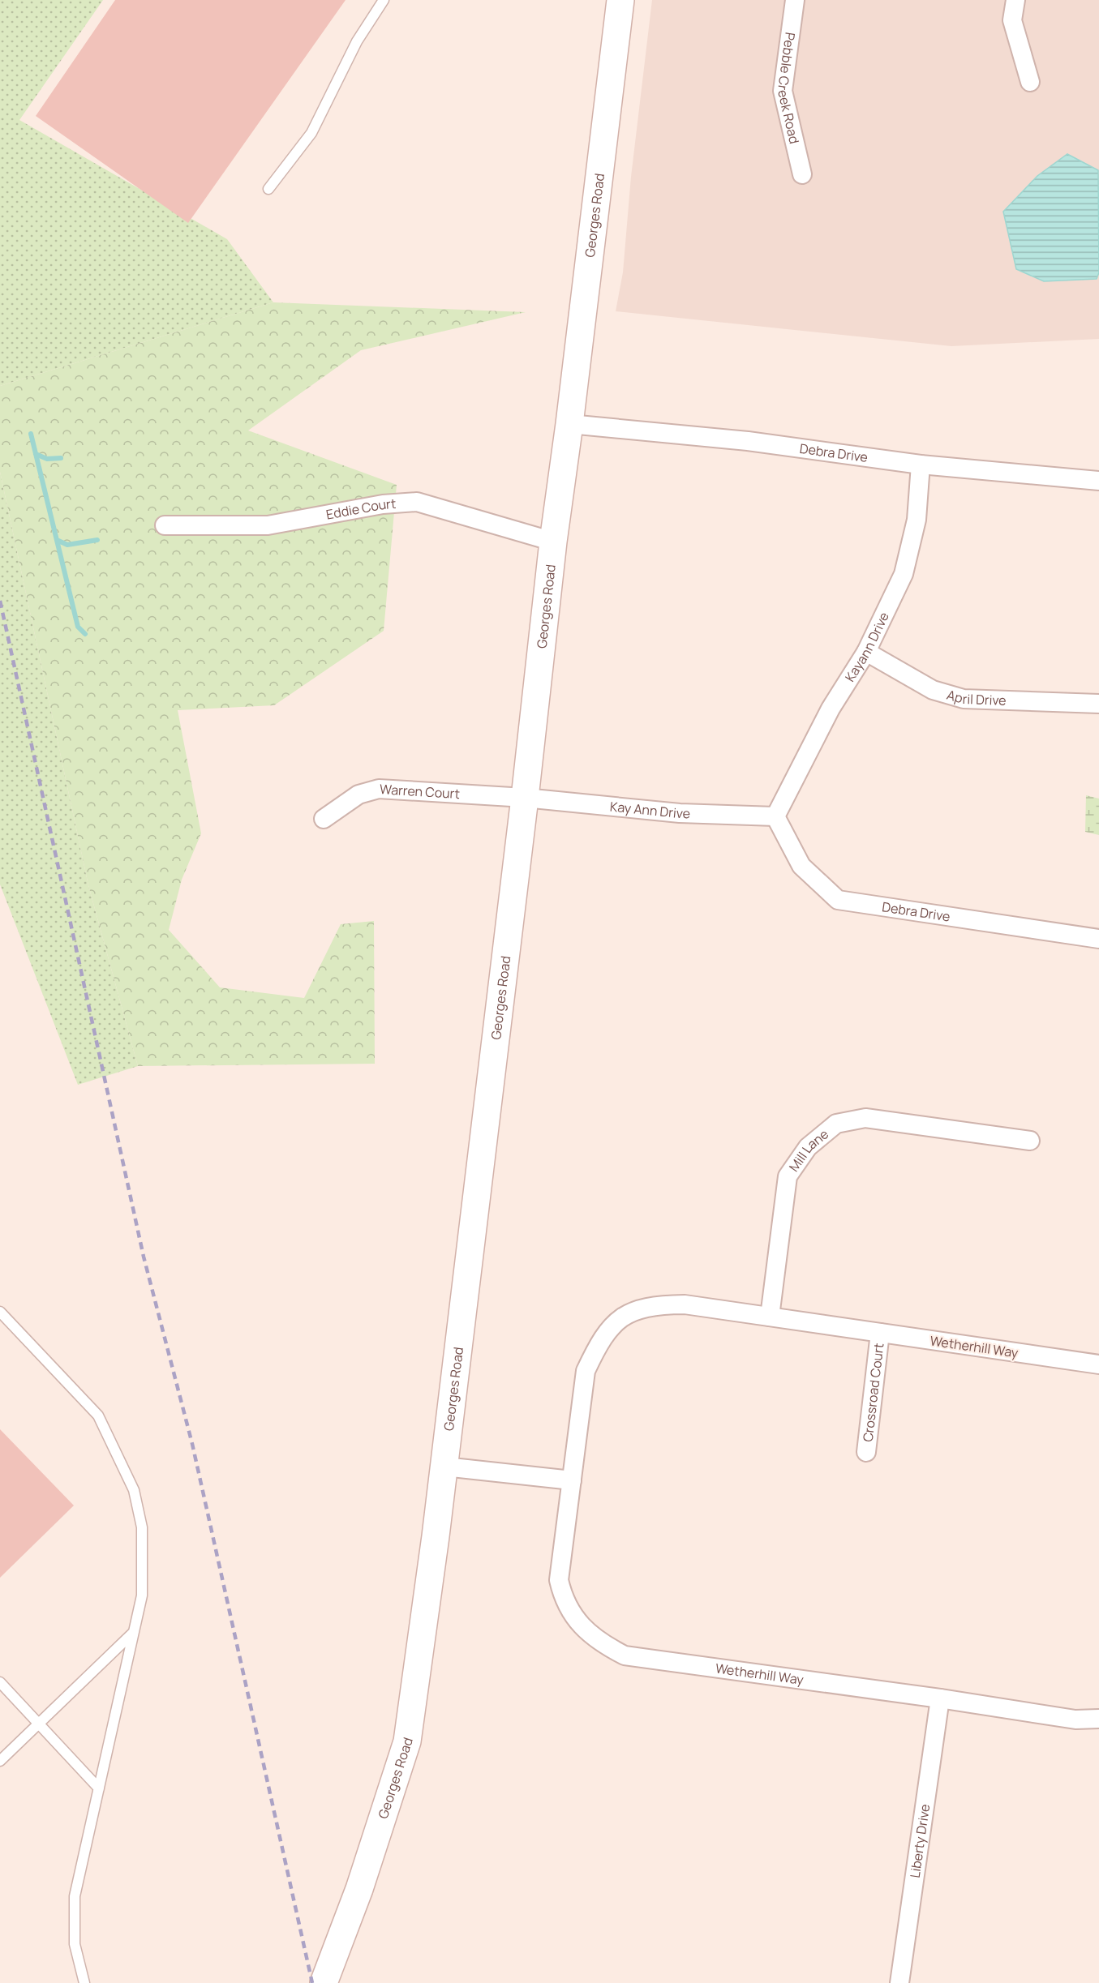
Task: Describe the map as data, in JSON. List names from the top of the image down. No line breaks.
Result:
{"streets":{"street":["Pebble Creek Road","Georges Road","Debra Drive","Eddie Court","Kayann Drive","April Drive","Warren Court","Kay Ann Drive","Mill Lane","Wetherhill Way","Crossroad Court","Liberty Drive"]},"crossings":[["Georges Road","Debra Drive"],["Georges Road","Eddie Court"],["Georges Road","Warren Court"],["Georges Road","Kay Ann Drive"],["Debra Drive","Kayann Drive"],["Debra Drive","Kay Ann Drive"],["Kayann Drive","April Drive"],["Kayann Drive","Kay Ann Drive"],["Warren Court","Kay Ann Drive"],["Mill Lane","Wetherhill Way"],["Wetherhill Way","Crossroad Court"],["Wetherhill Way","Liberty Drive"]]}
